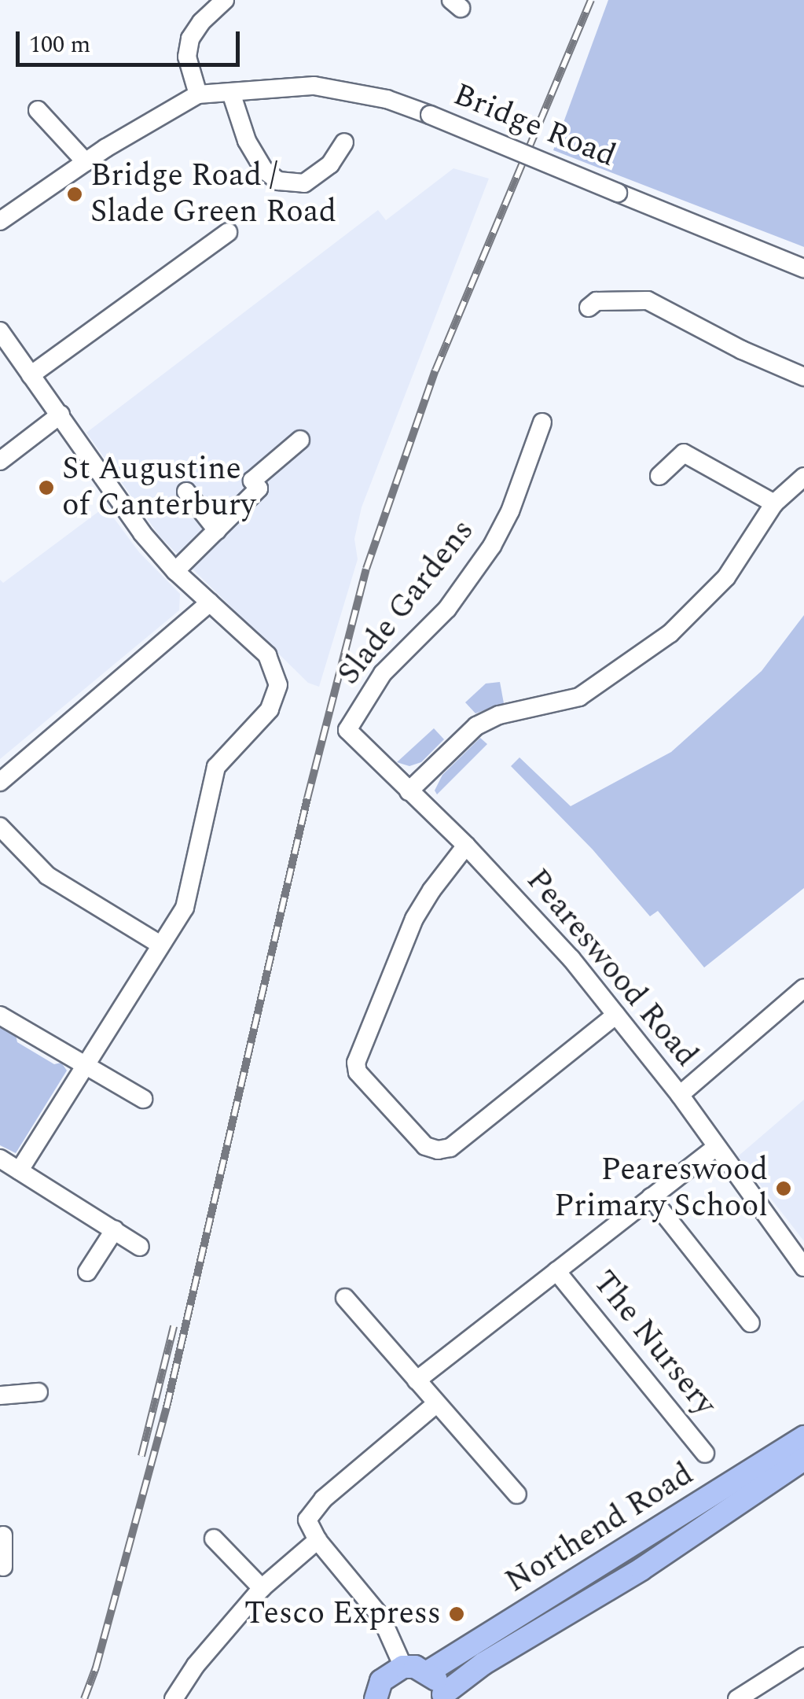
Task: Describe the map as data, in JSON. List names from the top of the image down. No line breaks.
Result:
{"streets":{"main road":["Northend Road"],"street":["Bridge Road","Slade Gardens","Peareswood Road","The Nursery"]},"crossings":[["Slade Gardens","Peareswood Road"],["Peareswood Road","The Nursery"]],"places":["Bridge Road / Slade Green Road","St Augustine of Canterbury","Peareswood Primary School","Tesco Express"],"scale_bar":"100 m"}
